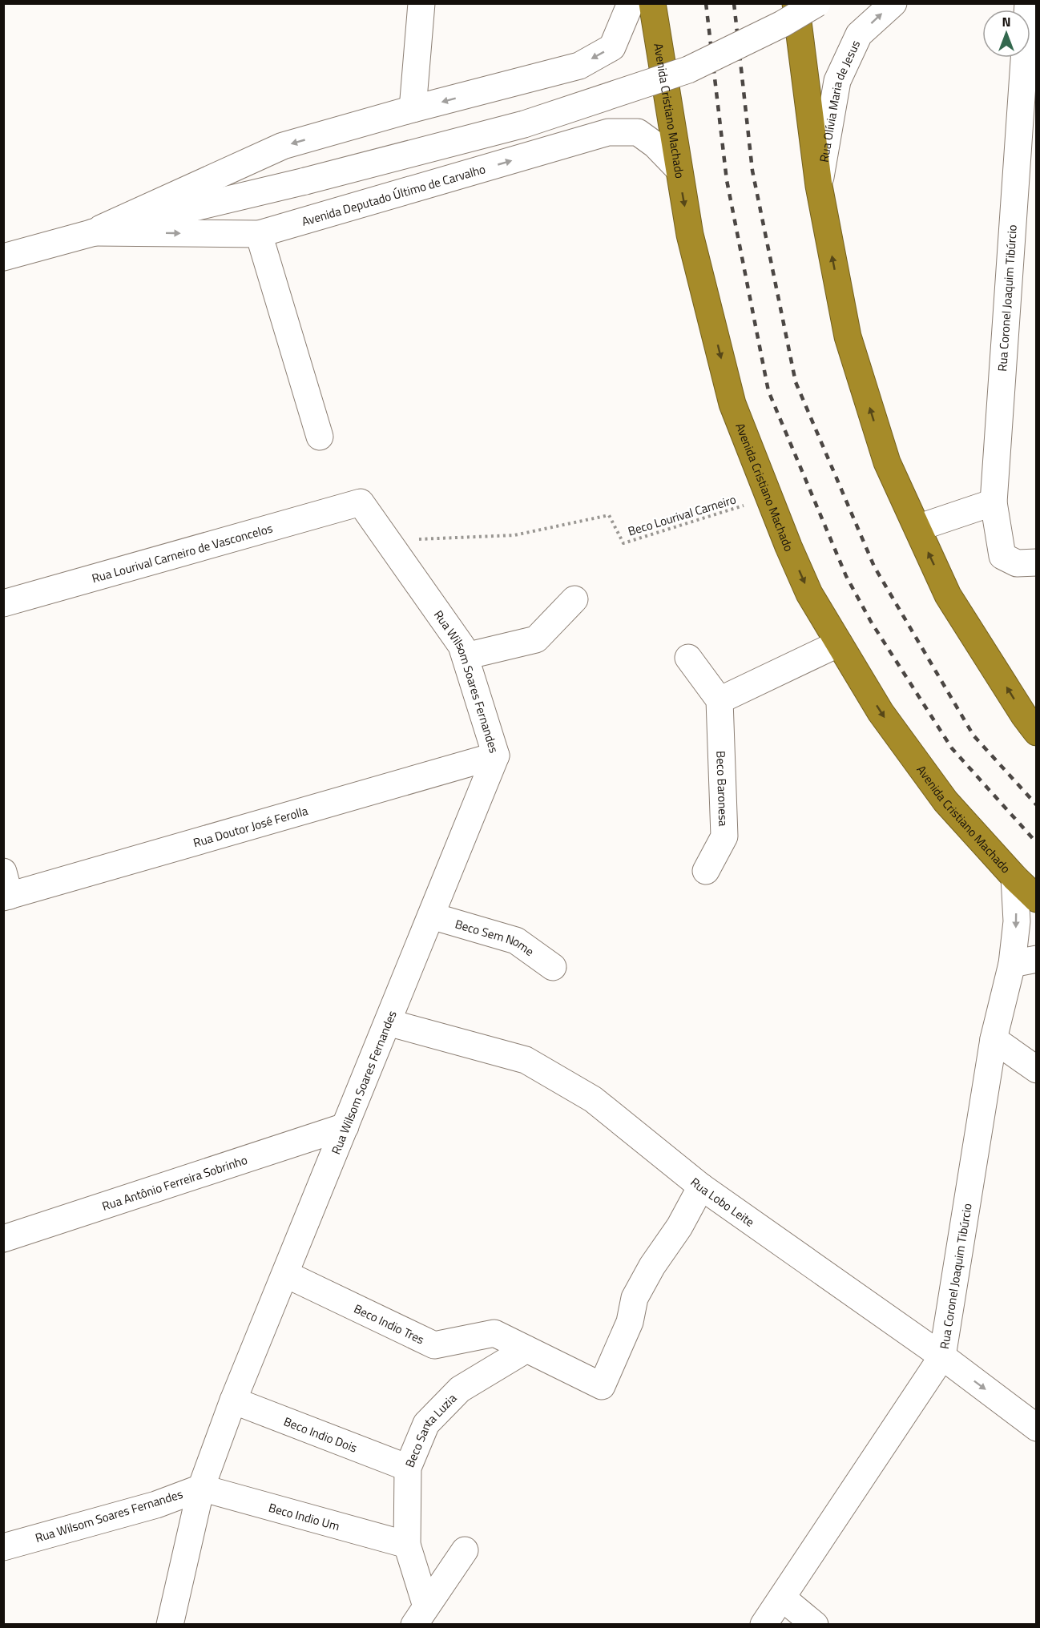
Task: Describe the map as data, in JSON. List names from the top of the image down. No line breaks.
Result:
{"streets":{"highway":["Avenida Cristiano Machado"],"street":["Rua Olívia Maria de Jesus","Avenida Deputado Último de Carvalho","Rua Coronel Joaquim Tibúrcio","Rua Lourival Carneiro de Vasconcelos","Rua Wilsom Soares Fernandes","Beco Baronesa","Rua Doutor José Ferolla","Beco Sem Nome","Rua Antônio Ferreira Sobrinho","Rua Lobo Leite","Beco Indio Tres","Beco Santa Luzia","Beco Indio Dois","Beco Indio Um"],"path":["Beco Lourival Carneiro"]},"crossings":[["Avenida Cristiano Machado","Avenida Deputado Último de Carvalho"],["Avenida Cristiano Machado","Rua Coronel Joaquim Tibúrcio"],["Avenida Cristiano Machado","Beco Lourival Carneiro"],["Rua Coronel Joaquim Tibúrcio","Rua Lobo Leite"],["Beco Lourival Carneiro","Rua Wilsom Soares Fernandes"],["Rua Lourival Carneiro de Vasconcelos","Rua Wilsom Soares Fernandes"],["Rua Wilsom Soares Fernandes","Rua Doutor José Ferolla"],["Rua Wilsom Soares Fernandes","Beco Sem Nome"],["Rua Wilsom Soares Fernandes","Rua Antônio Ferreira Sobrinho"],["Rua Wilsom Soares Fernandes","Rua Lobo Leite"],["Rua Wilsom Soares Fernandes","Beco Indio Tres"],["Rua Wilsom Soares Fernandes","Beco Indio Dois"],["Rua Wilsom Soares Fernandes","Beco Indio Um"],["Rua Lobo Leite","Beco Indio Tres"],["Beco Indio Tres","Beco Santa Luzia"],["Beco Santa Luzia","Beco Indio Dois"],["Beco Santa Luzia","Beco Indio Um"]],"one_way":["Rua Olívia Maria de Jesus"],"north":"top"}
